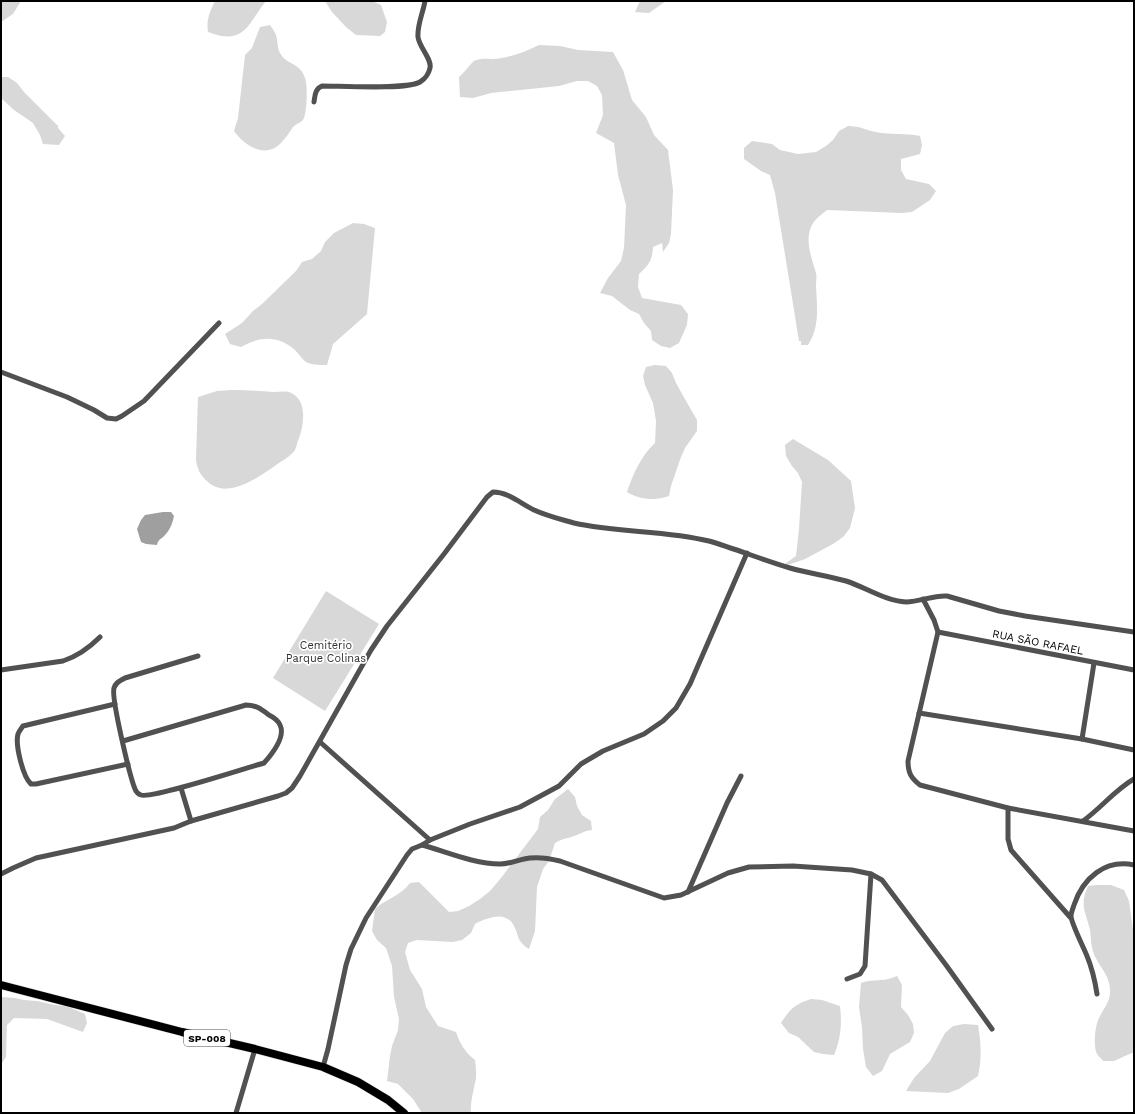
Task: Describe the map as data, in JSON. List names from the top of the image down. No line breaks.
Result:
{"streets":{"main road":["SP-008"],"street":["RUA SÃO RAFAEL"]},"parks":["Cemitério Parque Colinas"]}
